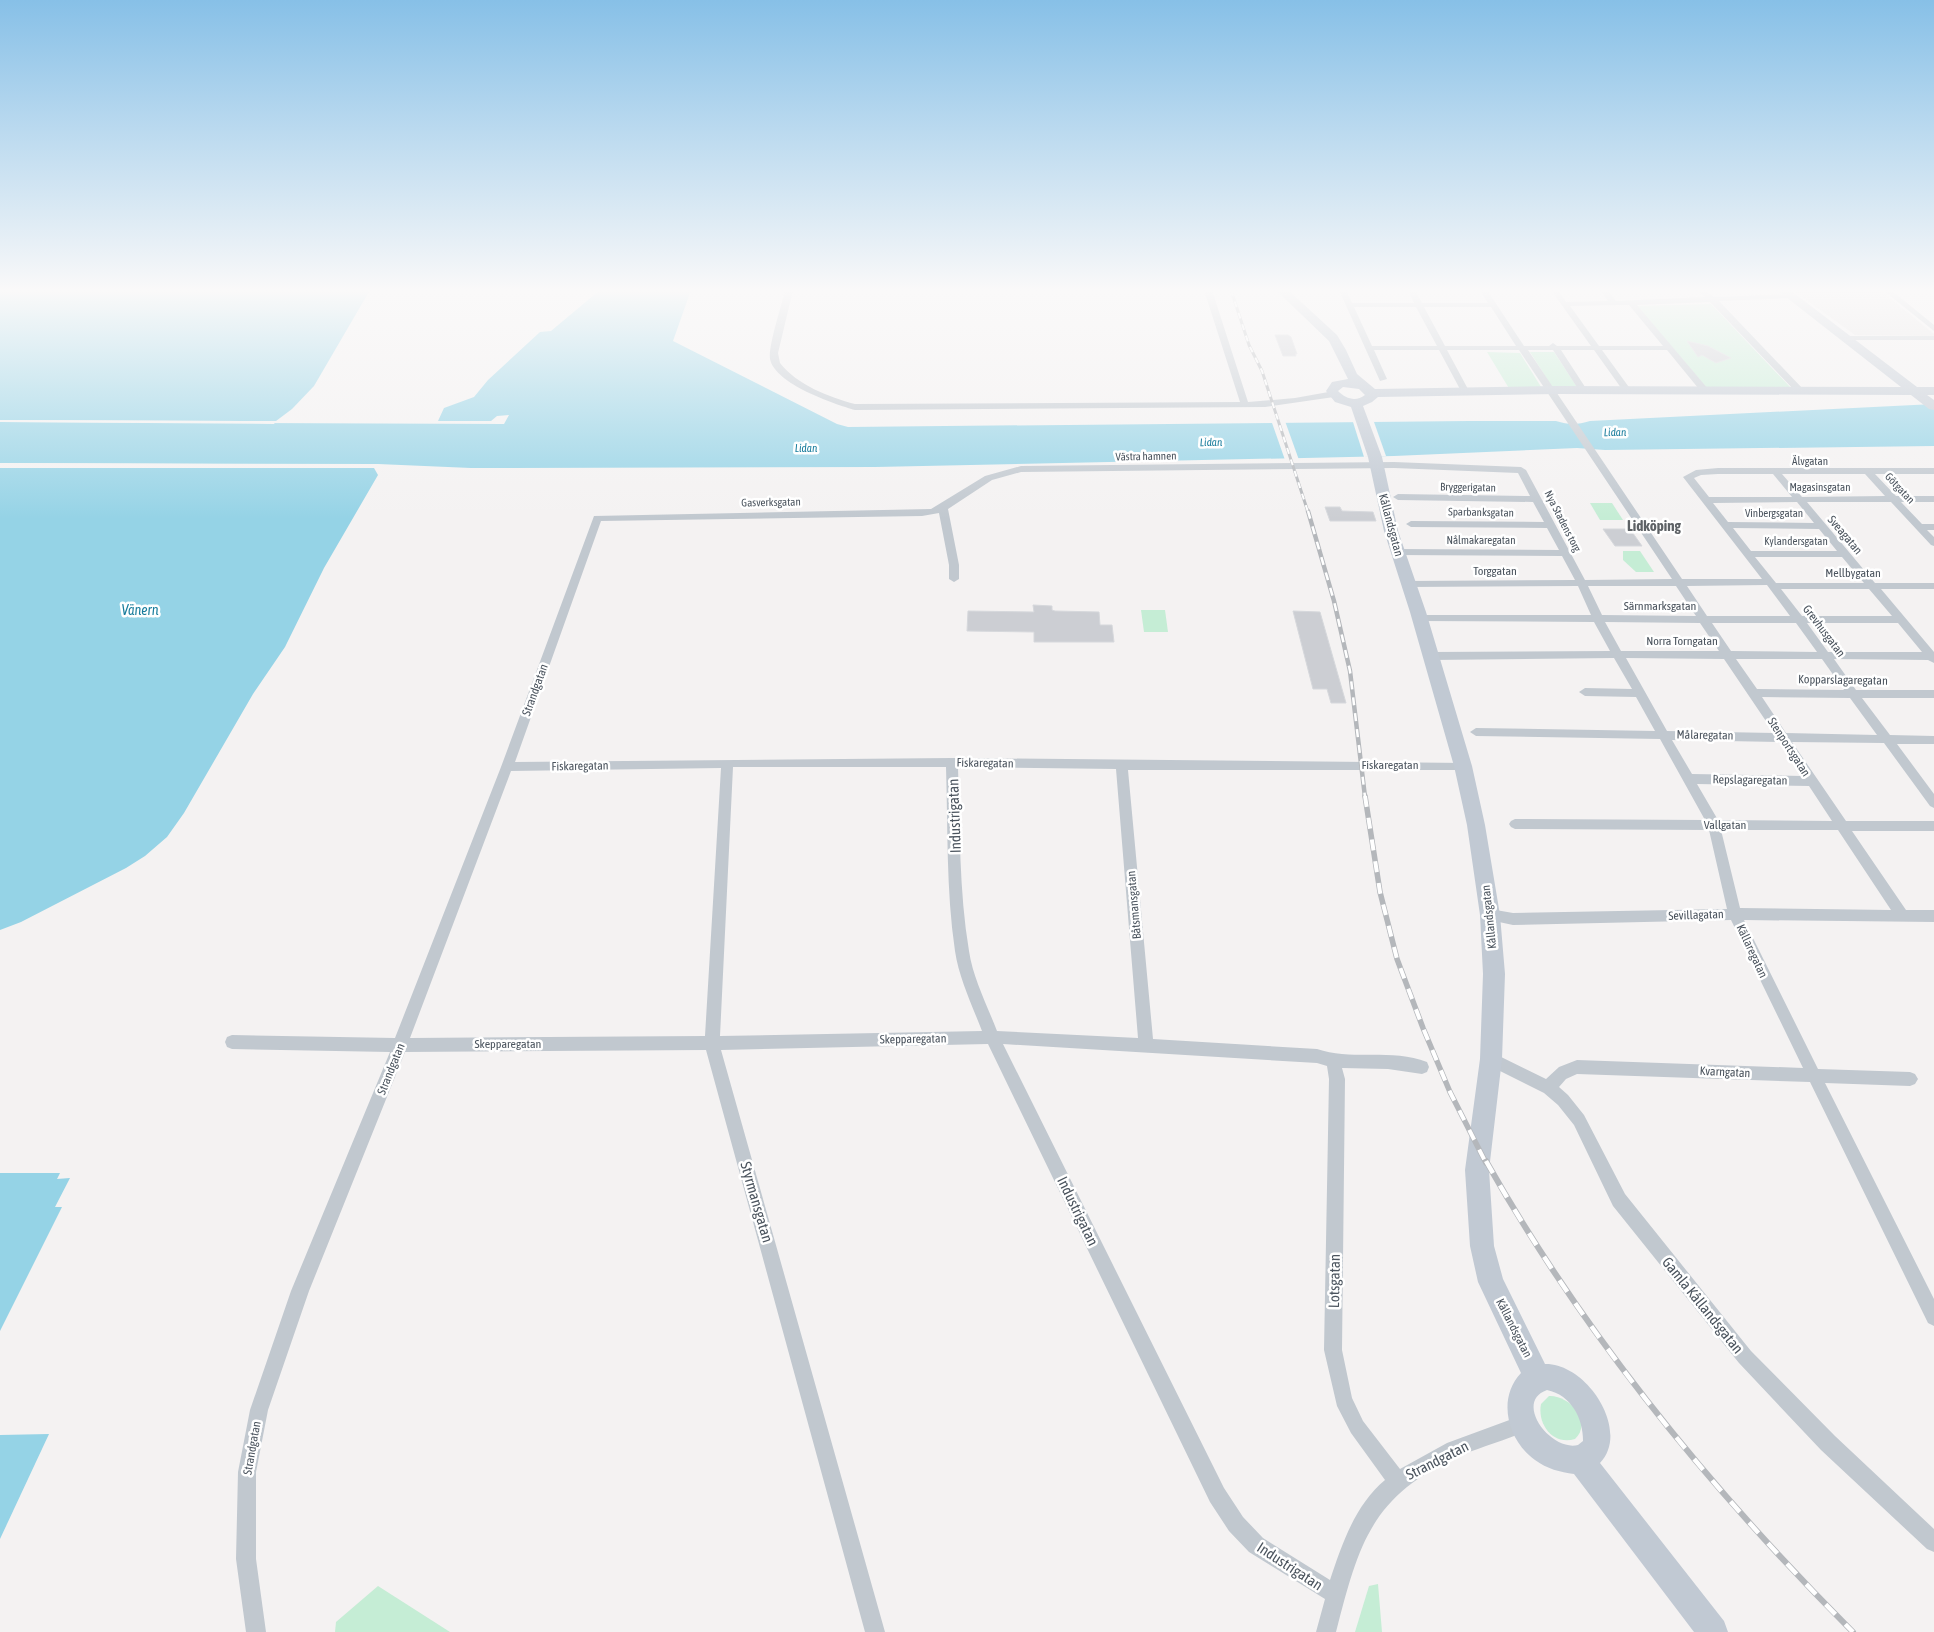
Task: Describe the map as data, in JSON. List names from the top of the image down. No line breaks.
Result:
{"streets":{"main road":["Kållandsgatan"],"street":["Västra hamnen","Älvgatan","Bryggerigatan","Magasinsgatan","Götgatan","Gasverksgatan","Sparbanksgatan","Vinbergsgatan","Nya Stadens torg","Sveagatan","Nålmakaregatan","Kylandersgatan","Torggatan","Mellbygatan","Särnmarksgatan","Grevhusgatan","Norra Torngatan","Kopparslagaregatan","Strandgatan","Målaregatan","Stenportsgatan","Fiskaregatan","Repslagaregatan","Industrigatan","Vallgatan","Båtsmansgatan","Sevillagatan","Källaregatan","Skepparegatan","Kvarngatan","Styrmansgatan","Lotsgatan","Gamla Kållandsgatan"]},"crossings":[["Västra hamnen","Gasverksgatan"],["Västra hamnen","Nya Stadens torg"],["Västra hamnen","Kållandsgatan"],["Älvgatan","Götgatan"],["Älvgatan","Sveagatan"],["Älvgatan","Grevhusgatan"],["Bryggerigatan","Nya Stadens torg"],["Magasinsgatan","Götgatan"],["Magasinsgatan","Sveagatan"],["Magasinsgatan","Grevhusgatan"],["Gasverksgatan","Strandgatan"],["Sparbanksgatan","Nya Stadens torg"],["Vinbergsgatan","Sveagatan"],["Vinbergsgatan","Grevhusgatan"],["Nya Stadens torg","Nålmakaregatan"],["Nya Stadens torg","Torggatan"],["Nya Stadens torg","Källaregatan"],["Kållandsgatan","Nålmakaregatan"],["Kållandsgatan","Torggatan"],["Kållandsgatan","Särnmarksgatan"],["Kållandsgatan","Norra Torngatan"],["Kållandsgatan","Strandgatan"],["Kållandsgatan","Fiskaregatan"],["Kållandsgatan","Sevillagatan"],["Kållandsgatan","Gamla Kållandsgatan"],["Sveagatan","Kylandersgatan"],["Sveagatan","Mellbygatan"],["Sveagatan","Särnmarksgatan"],["Sveagatan","Norra Torngatan"],["Kylandersgatan","Grevhusgatan"],["Torggatan","Mellbygatan"],["Torggatan","Stenportsgatan"],["Torggatan","Källaregatan"],["Mellbygatan","Grevhusgatan"],["Mellbygatan","Stenportsgatan"],["Särnmarksgatan","Grevhusgatan"],["Särnmarksgatan","Stenportsgatan"],["Särnmarksgatan","Källaregatan"],["Grevhusgatan","Norra Torngatan"],["Grevhusgatan","Kopparslagaregatan"],["Grevhusgatan","Målaregatan"],["Norra Torngatan","Stenportsgatan"],["Norra Torngatan","Källaregatan"],["Kopparslagaregatan","Stenportsgatan"],["Strandgatan","Fiskaregatan"],["Strandgatan","Industrigatan"],["Strandgatan","Skepparegatan"],["Strandgatan","Lotsgatan"],["Målaregatan","Stenportsgatan"],["Målaregatan","Källaregatan"],["Stenportsgatan","Repslagaregatan"],["Stenportsgatan","Vallgatan"],["Stenportsgatan","Sevillagatan"],["Fiskaregatan","Industrigatan"],["Fiskaregatan","Båtsmansgatan"],["Fiskaregatan","Styrmansgatan"],["Repslagaregatan","Källaregatan"],["Industrigatan","Skepparegatan"],["Vallgatan","Källaregatan"],["Båtsmansgatan","Skepparegatan"],["Sevillagatan","Källaregatan"],["Källaregatan","Kvarngatan"],["Skepparegatan","Styrmansgatan"],["Skepparegatan","Lotsgatan"],["Kvarngatan","Gamla Kållandsgatan"]],"districts":["Lidköping"],"water":["Lidan","Vänern"]}
